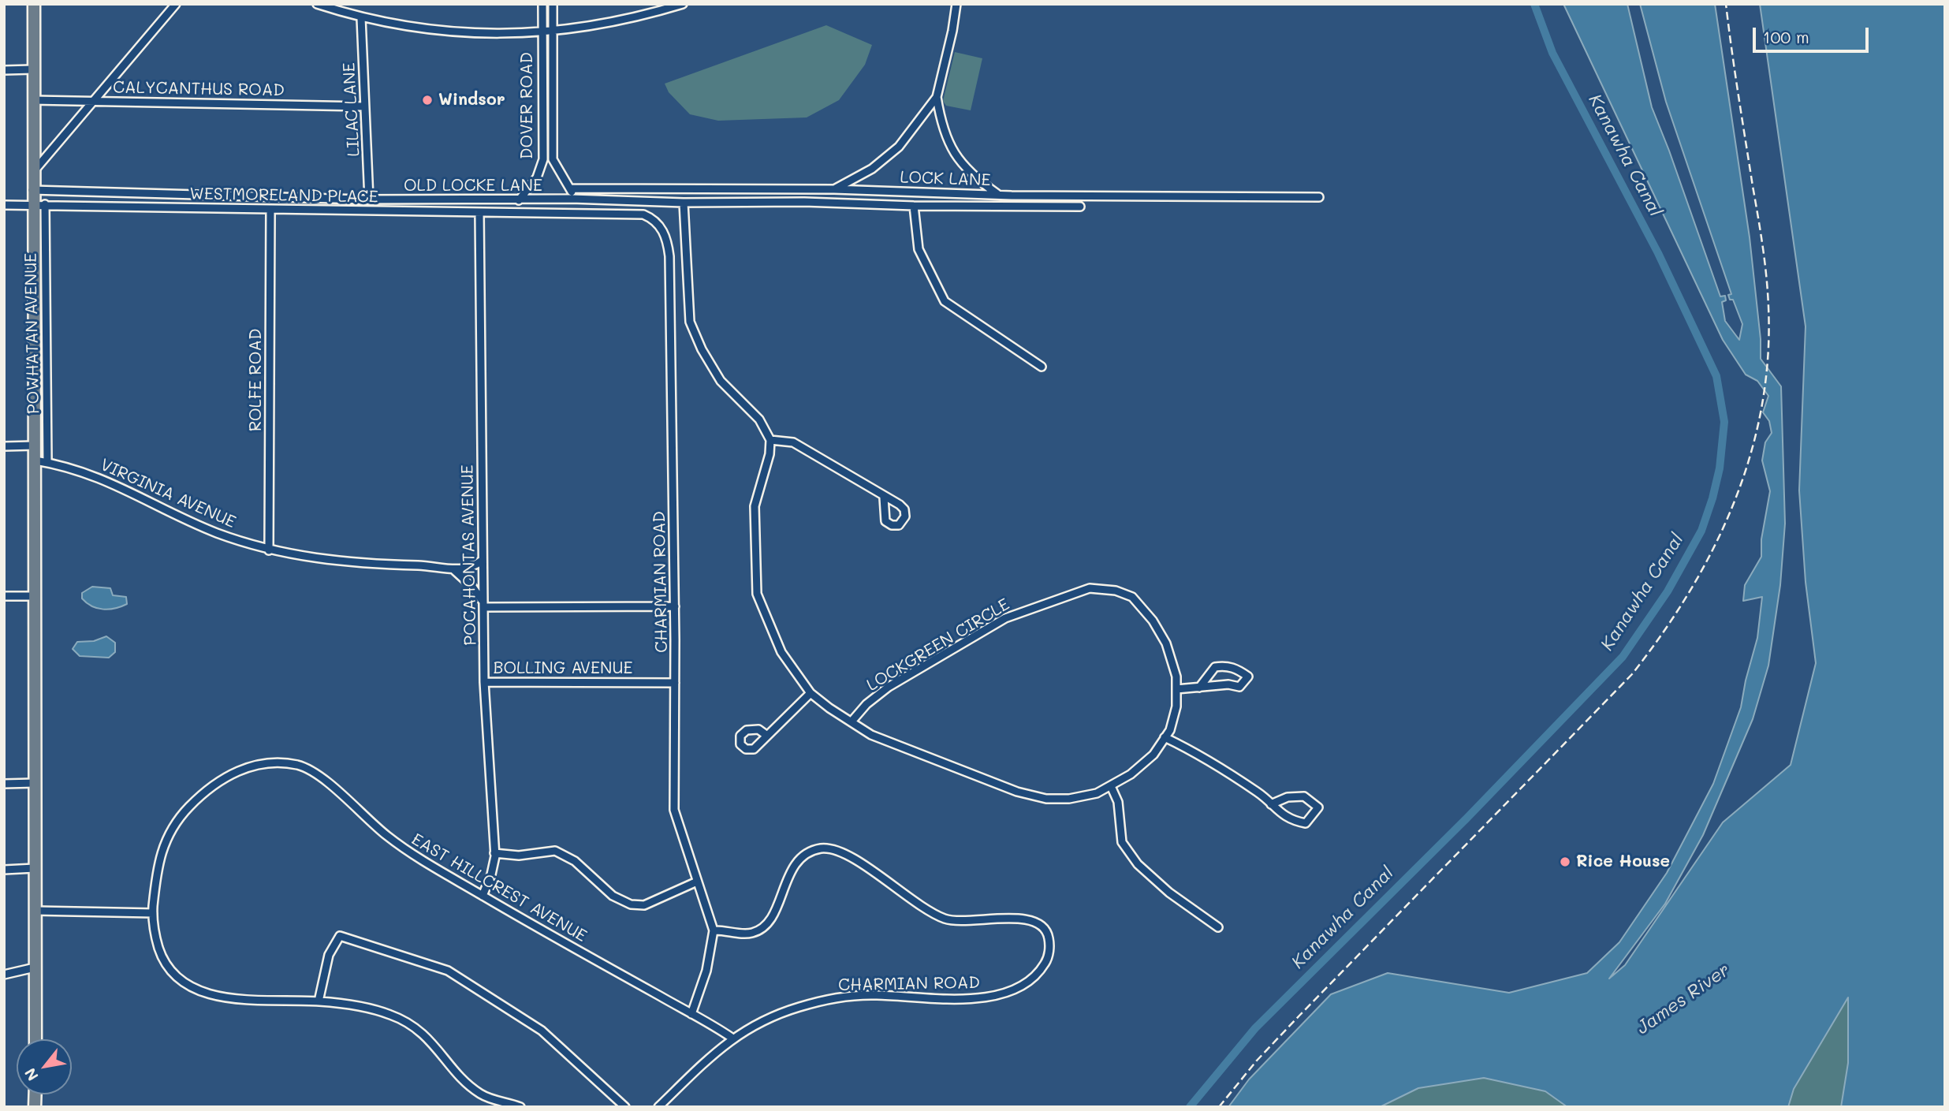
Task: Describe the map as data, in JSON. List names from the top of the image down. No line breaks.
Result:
{"streets":{"street":["CALYCANTHUS ROAD","DOVER ROAD","LILAC LANE","LOCK LANE","OLD LOCKE LANE","WESTMORELAND PLACE","POWHATAN AVENUE","ROLFE ROAD","VIRGINIA AVENUE","POCAHONTAS AVENUE","CHARMIAN ROAD","LOCKGREEN CIRCLE","BOLLING AVENUE","EAST HILLCREST AVENUE"]},"crossings":[["CALYCANTHUS ROAD","LILAC LANE"],["DOVER ROAD","LOCK LANE"],["DOVER ROAD","OLD LOCKE LANE"],["LILAC LANE","OLD LOCKE LANE"],["WESTMORELAND PLACE","POWHATAN AVENUE"],["WESTMORELAND PLACE","ROLFE ROAD"],["WESTMORELAND PLACE","POCAHONTAS AVENUE"],["WESTMORELAND PLACE","CHARMIAN ROAD"],["POWHATAN AVENUE","VIRGINIA AVENUE"],["ROLFE ROAD","VIRGINIA AVENUE"],["VIRGINIA AVENUE","POCAHONTAS AVENUE"],["POCAHONTAS AVENUE","BOLLING AVENUE"],["POCAHONTAS AVENUE","EAST HILLCREST AVENUE"],["CHARMIAN ROAD","BOLLING AVENUE"],["CHARMIAN ROAD","EAST HILLCREST AVENUE"]],"water":["Kanawha Canal","James River"],"places":["Windsor","Rice House"],"scale_bar":"100 m","north":"bottom left"}
